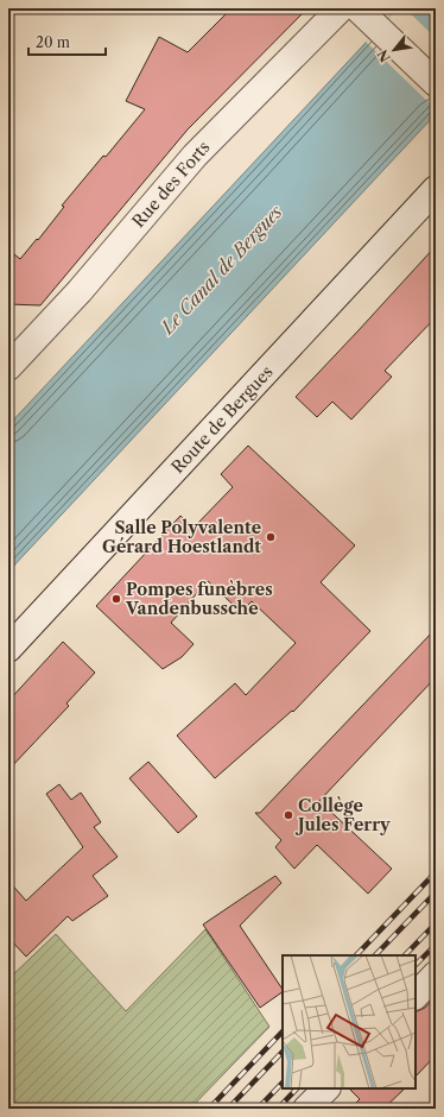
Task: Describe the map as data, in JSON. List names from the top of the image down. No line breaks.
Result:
{"streets":{"street":["Rue des Forts","Route de Bergues"]},"water":["Le Canal de Bergues"],"places":["Salle Polyvalente Gérard Hoestlandt","Pompes funèbres Vandenbussche","Collège Jules Ferry"],"scale_bar":"20 m","north":"bottom left"}
